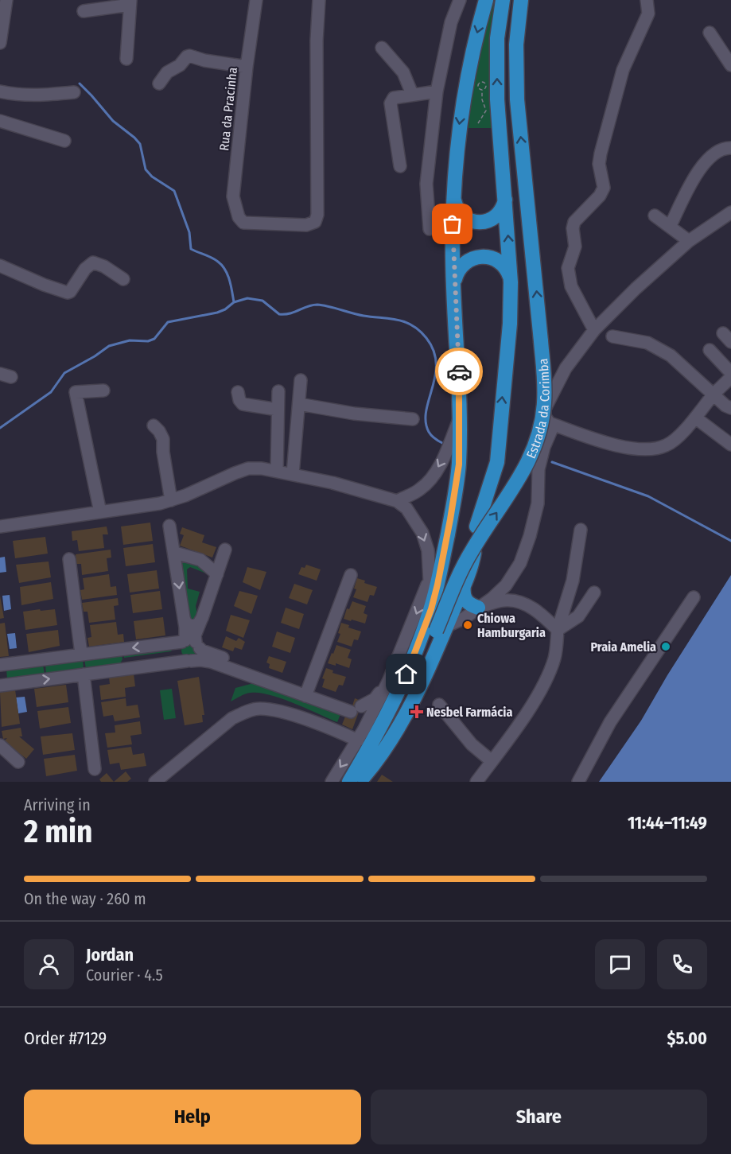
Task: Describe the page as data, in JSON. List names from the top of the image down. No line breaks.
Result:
{"streets":{"main road":["Estrada da Corimba"],"street":["Rua da Pracinha"]},"places":{"other":["Chiowa Hamburgaria","Praia Amelia"],"health":["Nesbel Farmácia"]},"page":{"heading":["2 min","Arriving in","11:44–11:49"],"panel":["Jordan","Courier · 4.5","Order #7129","$5.00"],"bar":"On the way · 260 m","buttons":["Help","Share"]}}
